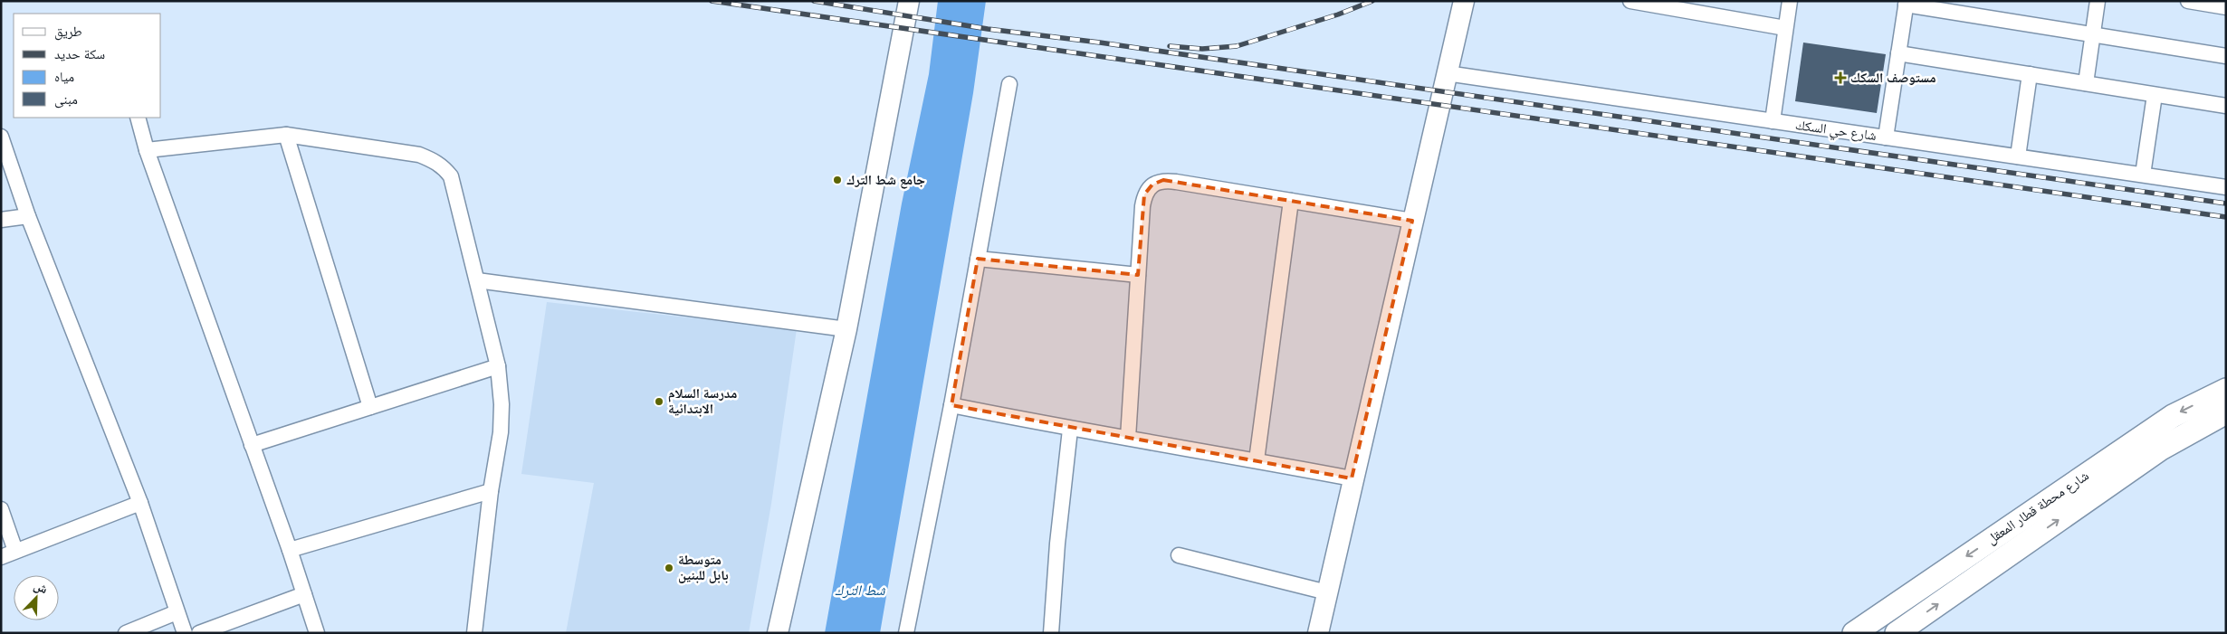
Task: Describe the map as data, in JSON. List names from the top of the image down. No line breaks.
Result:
{"streets":{"main road":["شارع محطة قطار المعقل"],"street":["شارع حي السكك"]},"water":["شط الترك"],"places":{"health":["مستوصف السكك"],"other":["جامع شط الترك","مدرسة السلام الابتدائية","متوسطة بابل للبنين"]},"legend":["طريق","سكة حديد","مياه","مبنى"],"north":"top right"}
